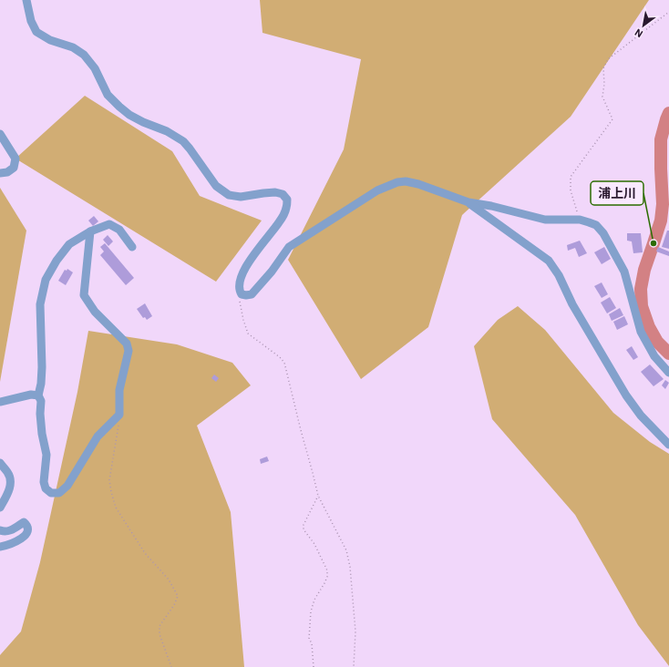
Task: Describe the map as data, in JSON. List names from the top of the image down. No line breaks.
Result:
{"places":["浦上川"],"north":"bottom left"}
